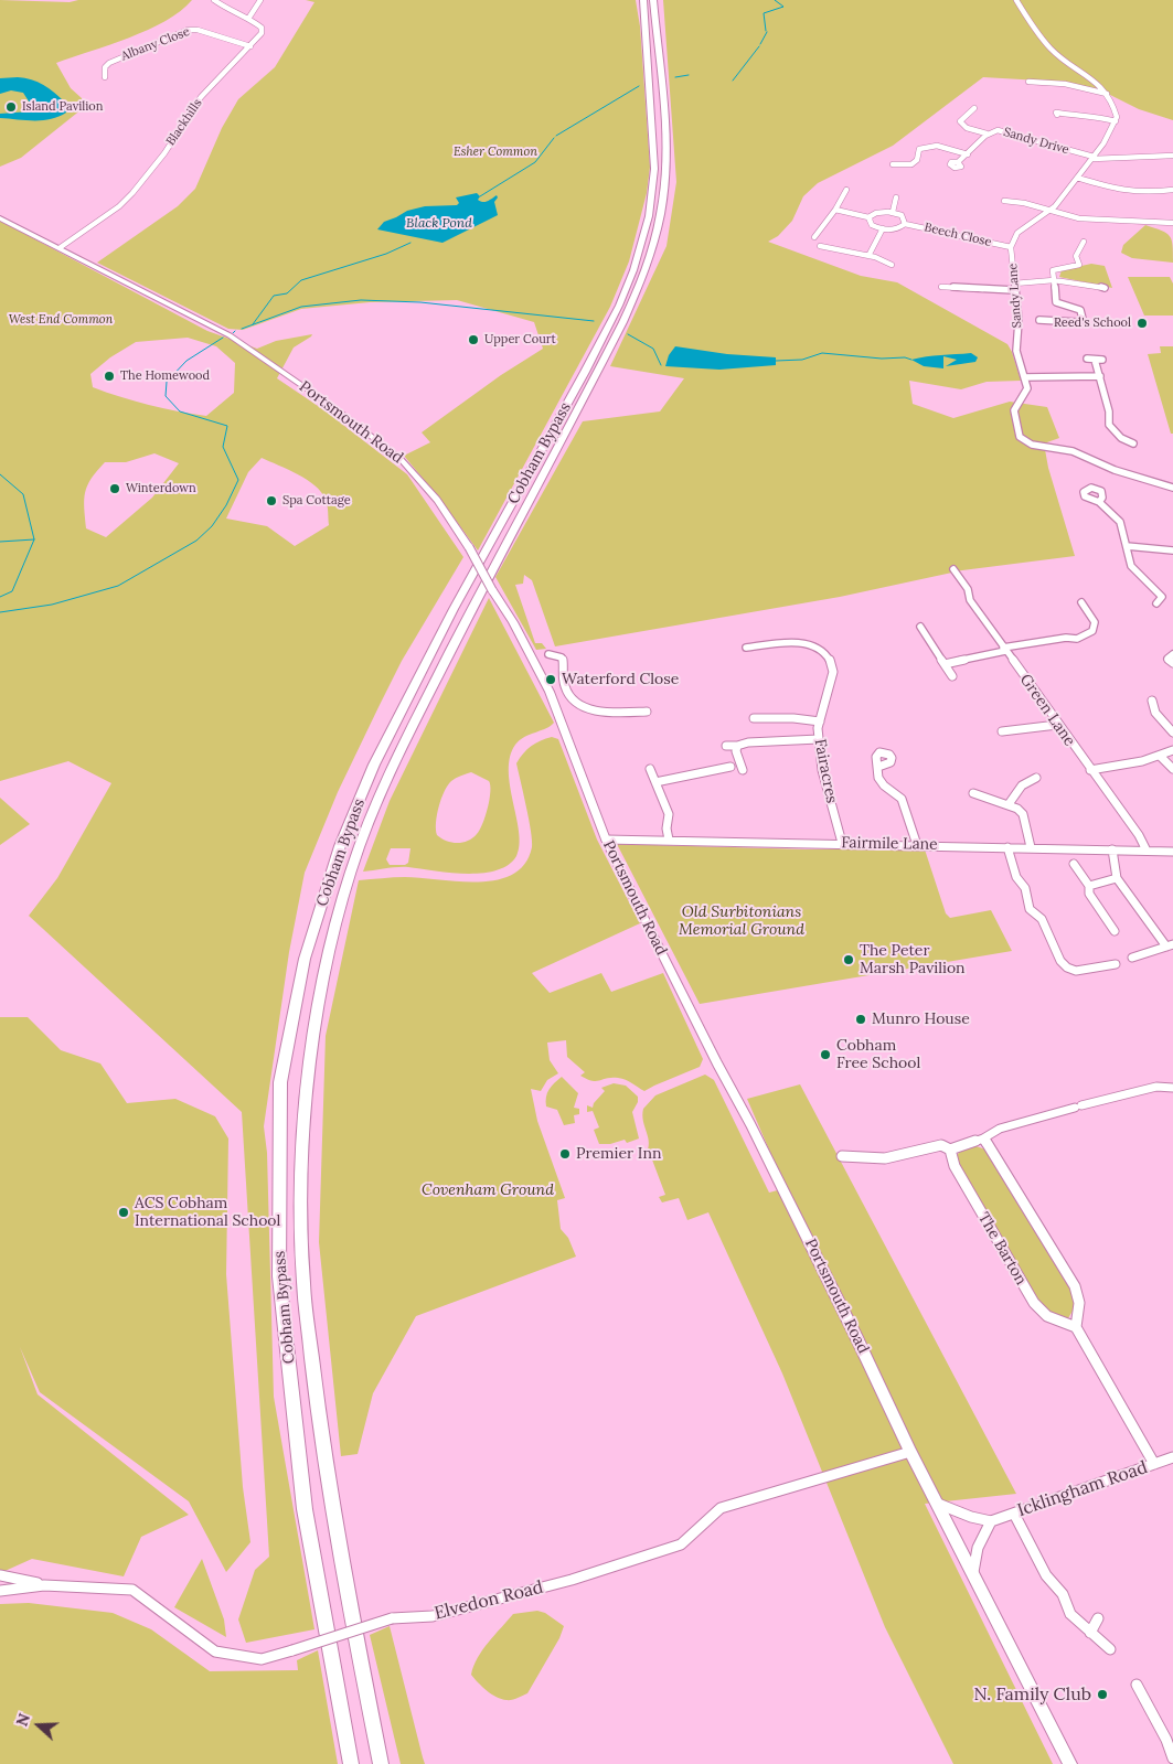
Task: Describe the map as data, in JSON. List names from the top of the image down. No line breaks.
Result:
{"streets":{"highway":["Cobham Bypass"],"main road":["Portsmouth Road"],"street":["Albany Close","Blackhills","Sandy Drive","Beech Close","Sandy Lane","Green Lane","Fairacres","Fairmile Lane","The Barton","Icklingham Road","Elvedon Road"]},"crossings":[["Albany Close","Blackhills"],["Blackhills","Portsmouth Road"],["Sandy Drive","Sandy Lane"],["Beech Close","Sandy Lane"],["Portsmouth Road","Fairmile Lane"],["Portsmouth Road","Elvedon Road"],["Green Lane","Fairmile Lane"],["Fairacres","Fairmile Lane"]],"water":["Black Pond"],"parks":["Esher Common","West End Common","Old Surbitonians Memorial Ground","Covenham Ground"],"places":["Island Pavilion","Reed's School","Upper Court","The Homewood","Winterdown","Spa Cottage","Waterford Close","The Peter Marsh Pavilion","Munro House","Cobham Free School","Premier Inn","ACS Cobham International School","N. Family Club"],"north":"left"}
